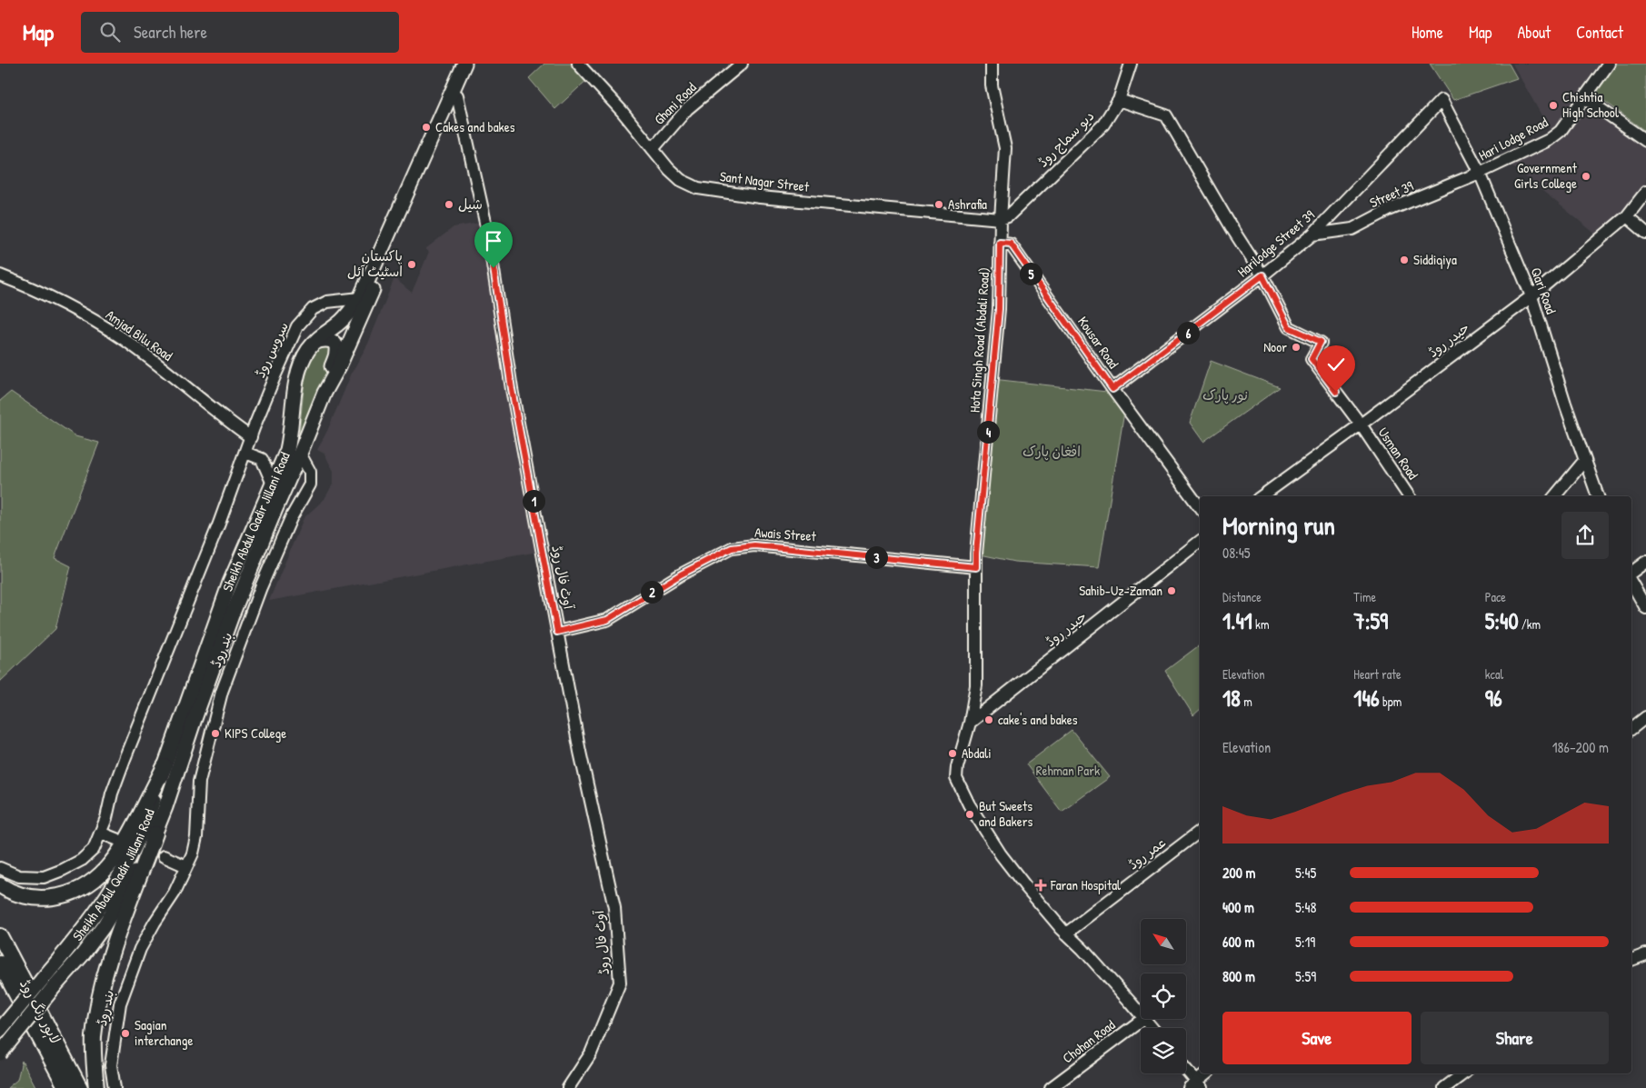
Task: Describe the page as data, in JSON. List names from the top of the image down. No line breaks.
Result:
{"streets":{"highway":["لاہور رنگ روڈ"],"main road":["Ghani Road","دیو سماج روڈ","Hari Lodge Road","Sant Nagar Street","Street 39","Harilodge Street 39","Qari Road","Amjad Bilu Road","Hota Singh Road (Abdali Road)","حیدر روڈ","Kousar Road","سروس روڈ","Usman Road","Sheikh Abdul Qadir Jillani Road","Awais Street","آوٹ فال روڈ","بند روڈ","عمر روڈ","Chohan Road"]},"crossings":[["Ghani Road","Sant Nagar Street"],["دیو سماج روڈ","Sant Nagar Street"],["دیو سماج روڈ","Hota Singh Road (Abdali Road)"],["Hari Lodge Road","Street 39"],["Hari Lodge Road","Qari Road"],["Sant Nagar Street","Hota Singh Road (Abdali Road)"],["Street 39","Harilodge Street 39"],["Street 39","Qari Road"],["Harilodge Street 39","Qari Road"],["Harilodge Street 39","Kousar Road"],["Harilodge Street 39","Usman Road"],["Qari Road","حیدر روڈ"],["Amjad Bilu Road","سروس روڈ"],["Hota Singh Road (Abdali Road)","حیدر روڈ"],["Hota Singh Road (Abdali Road)","Kousar Road"],["Hota Singh Road (Abdali Road)","Awais Street"],["Hota Singh Road (Abdali Road)","عمر روڈ"],["حیدر روڈ","Usman Road"],["سروس روڈ","Sheikh Abdul Qadir Jillani Road"],["Sheikh Abdul Qadir Jillani Road","آوٹ فال روڈ"],["Sheikh Abdul Qadir Jillani Road","بند روڈ"],["Awais Street","آوٹ فال روڈ"]],"parks":["نور پارک","افغان پارک","Rehman Park"],"places":{"other":["Chishtia High School","Cakes and bakes","Government Girls College","شیل","Ashrafia","Siddiqiya","پاکستان اسٹیٹ آئل","Noor","Sahib-Uz-Zaman","cake's and bakes","KIPS College","Abdali","But Sweets and Bakers","Sagian interchange"],"health":["Faran Hospital"]},"north":"top left","page":{"header":"Map","search":"Search here","nav":["Home","Map","About","Contact"],"pins":["5","6","4","1","3","2"],"heading":["Morning run","08:45"],"stats":[["Distance","1.41 km"],["Time","7:59"],["Pace","5:40 /km"],["Elevation","18 m"],["Heart rate","146 bpm"],["kcal","96"]],"chart":["Elevation","186–200 m"],"list":[{"name":"200 m","note":"5:45"},{"name":"400 m","note":"5:48"},{"name":"600 m","note":"5:19"},{"name":"800 m","note":"5:59"}],"buttons":["Save","Share"]}}
